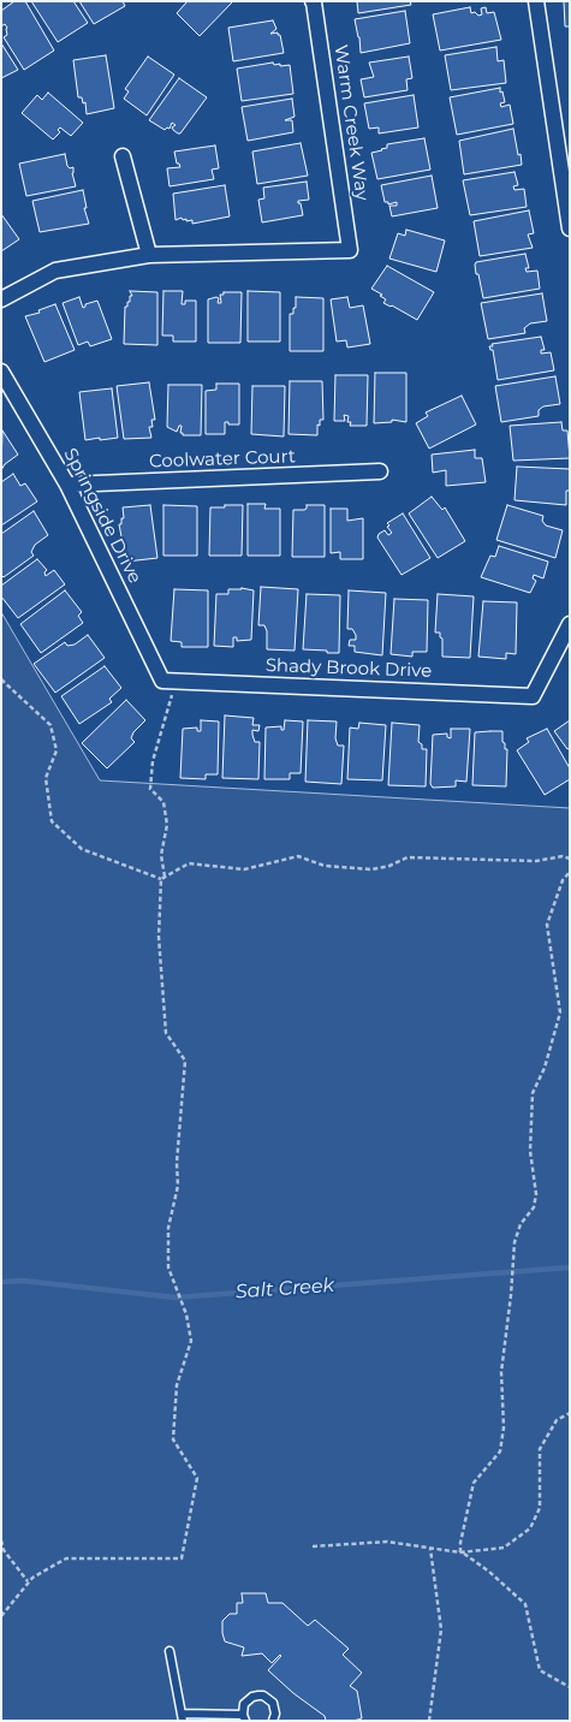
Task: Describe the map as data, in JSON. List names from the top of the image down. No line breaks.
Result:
{"streets":{"street":["Warm Creek Way","Coolwater Court","Springside Drive","Shady Brook Drive"]},"crossings":[["Coolwater Court","Springside Drive"],["Springside Drive","Shady Brook Drive"]],"water":["Salt Creek"]}
